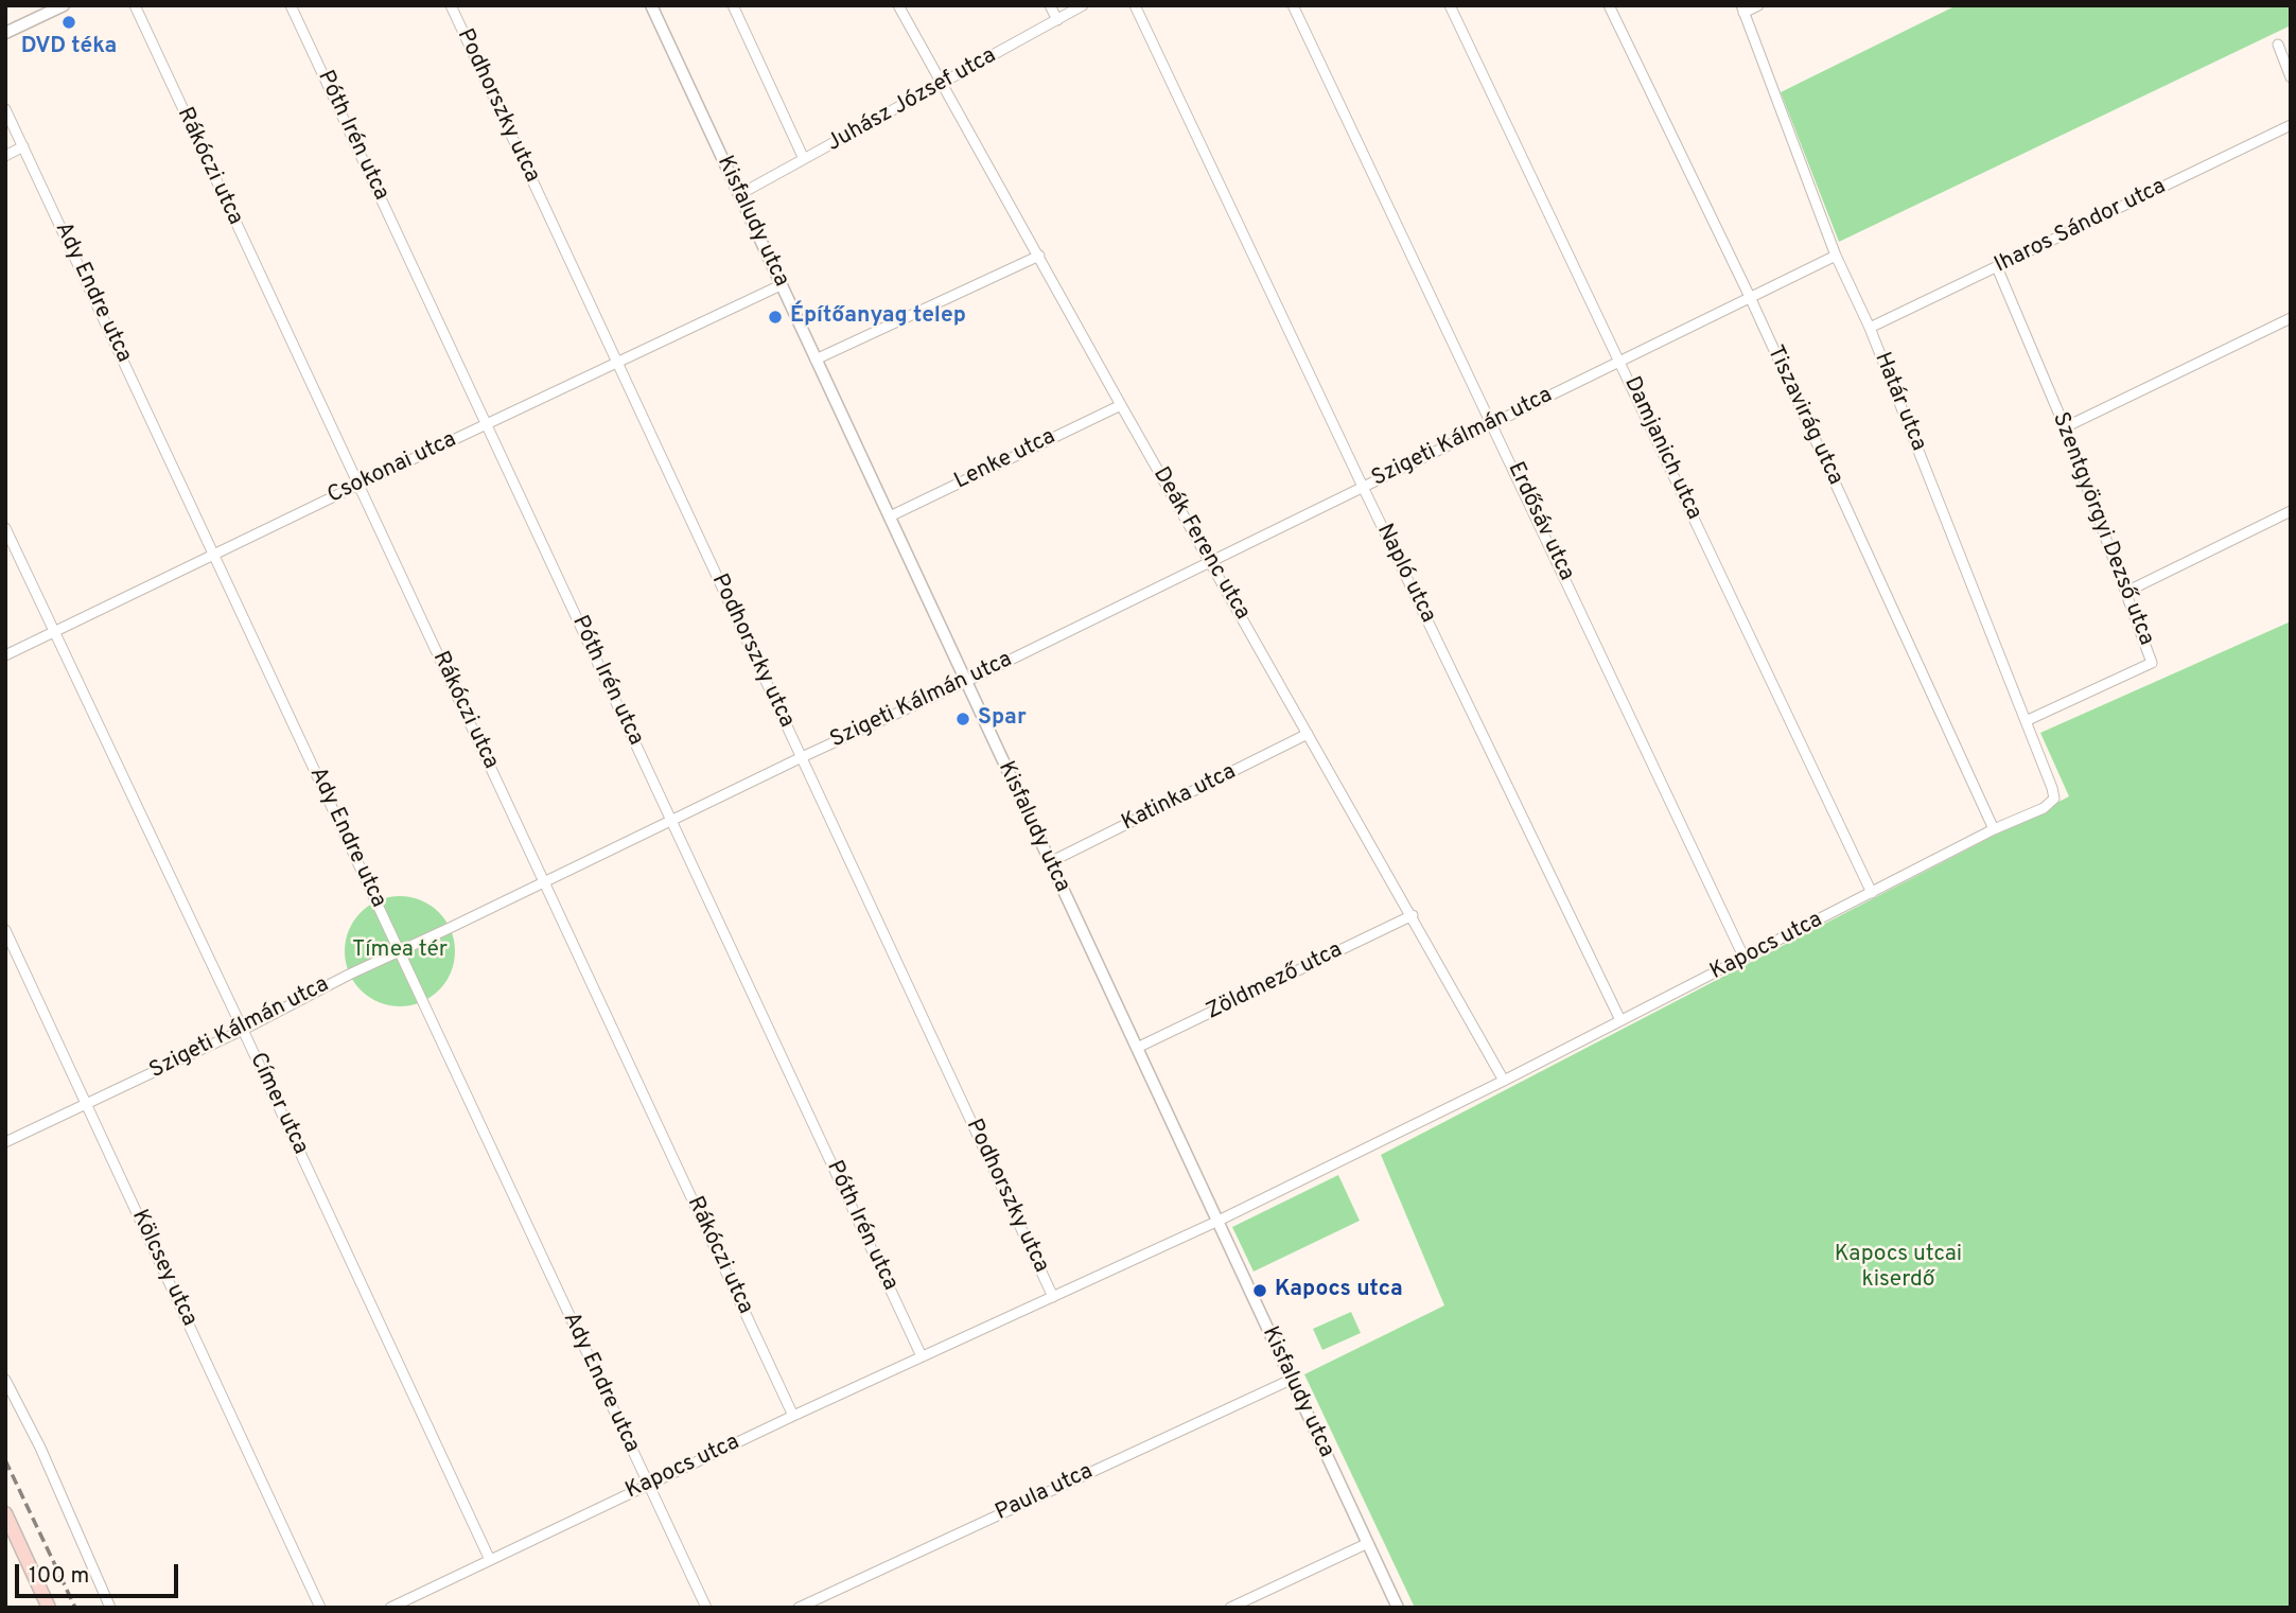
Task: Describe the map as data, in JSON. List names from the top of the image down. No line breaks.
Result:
{"streets":{"street":["Juhász József utca","Podhorszky utca","Póth Irén utca","Rákóczi utca","Kisfaludy utca","Iharos Sándor utca","Ady Endre utca","Határ utca","Tiszavirág utca","Szigeti Kálmán utca","Damjanich utca","Lenke utca","Csokonai utca","Erdősáv utca","Szentgyörgyi Dezső utca","Deák Ferenc utca","Napló utca","Katinka utca","Kapocs utca","Zöldmező utca","Címer utca","Kölcsey utca","Paula utca"]},"crossings":[["Juhász József utca","Kisfaludy utca"],["Juhász József utca","Deák Ferenc utca"],["Podhorszky utca","Szigeti Kálmán utca"],["Podhorszky utca","Csokonai utca"],["Podhorszky utca","Kapocs utca"],["Póth Irén utca","Szigeti Kálmán utca"],["Póth Irén utca","Csokonai utca"],["Póth Irén utca","Kapocs utca"],["Rákóczi utca","Szigeti Kálmán utca"],["Rákóczi utca","Csokonai utca"],["Rákóczi utca","Kapocs utca"],["Kisfaludy utca","Szigeti Kálmán utca"],["Kisfaludy utca","Lenke utca"],["Kisfaludy utca","Csokonai utca"],["Kisfaludy utca","Katinka utca"],["Kisfaludy utca","Kapocs utca"],["Kisfaludy utca","Zöldmező utca"],["Kisfaludy utca","Paula utca"],["Iharos Sándor utca","Határ utca"],["Iharos Sándor utca","Szentgyörgyi Dezső utca"],["Ady Endre utca","Szigeti Kálmán utca"],["Ady Endre utca","Csokonai utca"],["Ady Endre utca","Kapocs utca"],["Határ utca","Szigeti Kálmán utca"],["Határ utca","Szentgyörgyi Dezső utca"],["Határ utca","Kapocs utca"],["Tiszavirág utca","Szigeti Kálmán utca"],["Tiszavirág utca","Kapocs utca"],["Szigeti Kálmán utca","Damjanich utca"],["Szigeti Kálmán utca","Erdősáv utca"],["Szigeti Kálmán utca","Deák Ferenc utca"],["Szigeti Kálmán utca","Napló utca"],["Szigeti Kálmán utca","Címer utca"],["Szigeti Kálmán utca","Kölcsey utca"],["Damjanich utca","Kapocs utca"],["Lenke utca","Deák Ferenc utca"],["Csokonai utca","Címer utca"],["Erdősáv utca","Kapocs utca"],["Deák Ferenc utca","Katinka utca"],["Deák Ferenc utca","Kapocs utca"],["Deák Ferenc utca","Zöldmező utca"],["Napló utca","Kapocs utca"],["Kapocs utca","Címer utca"]],"parks":["Tímea tér","Kapocs utcai kiserdő"],"places":["DVD téka","Építőanyag telep","Spar","Kapocs utca"],"scale_bar":"100 m"}
